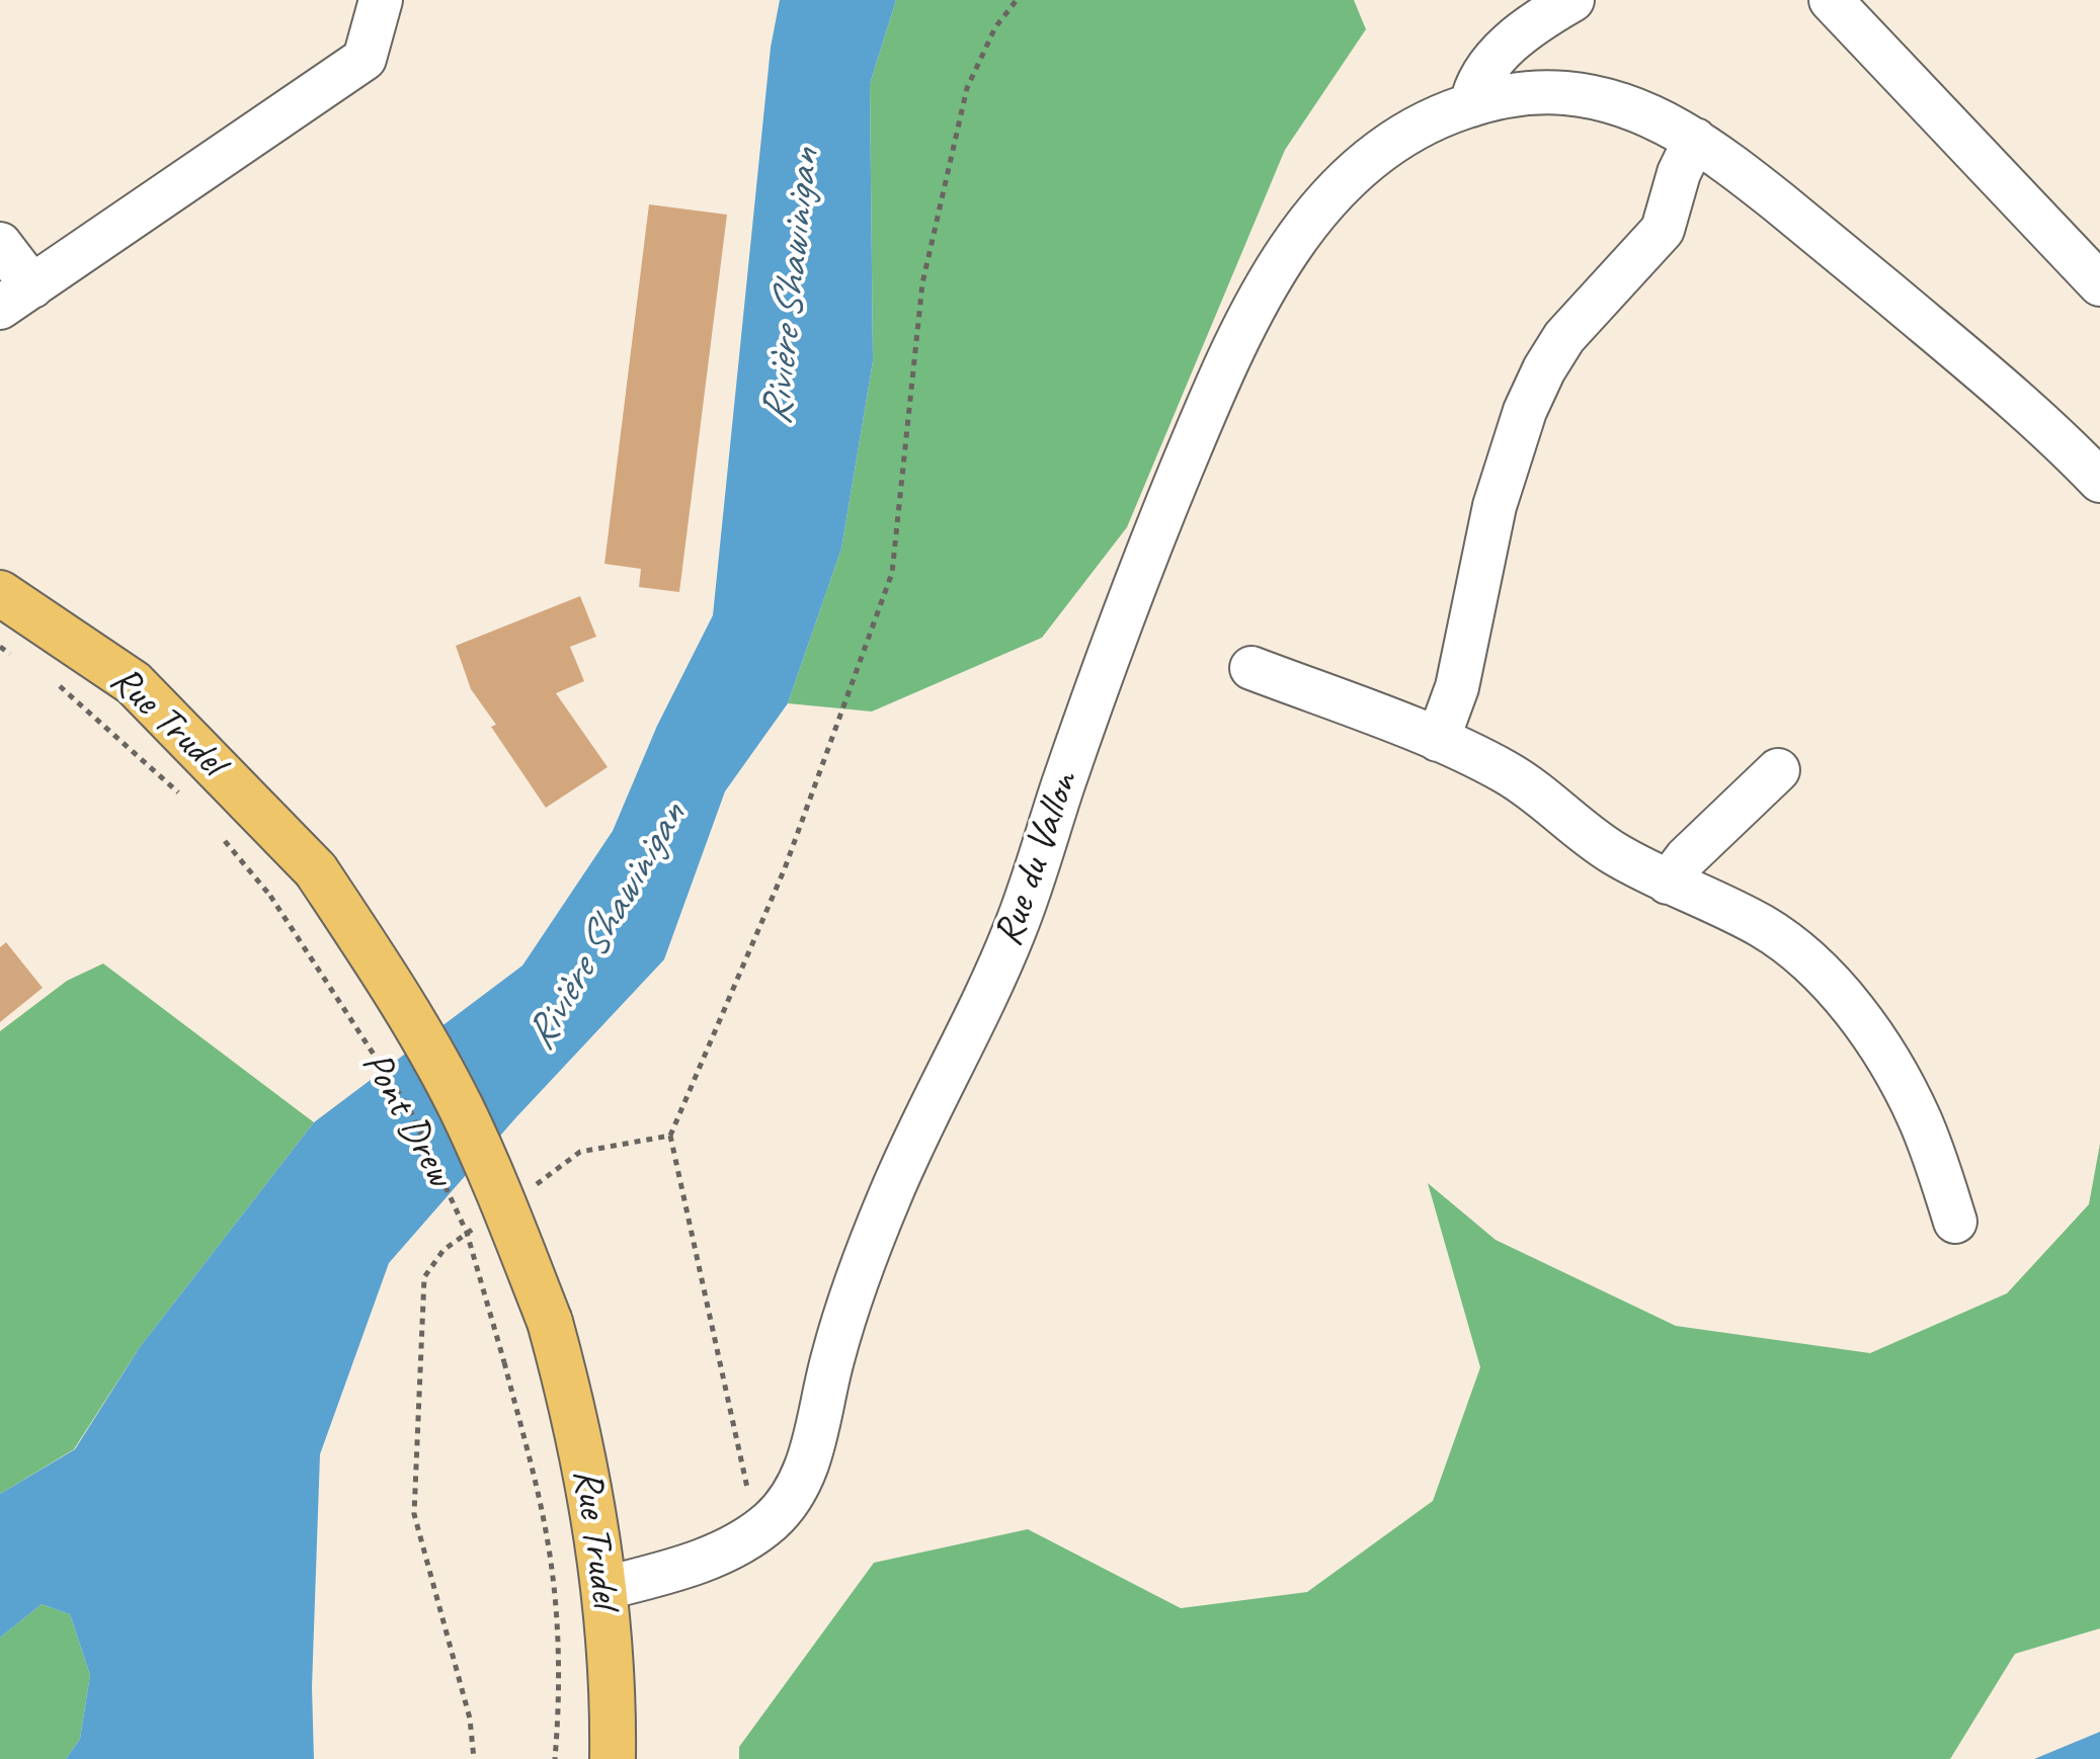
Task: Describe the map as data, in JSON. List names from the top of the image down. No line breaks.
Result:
{"streets":{"main road":["Rue Trudel","Pont Drew"],"street":["Rue du Vallon"]},"crossings":[["Rue Trudel","Rue du Vallon"],["Rue Trudel","Pont Drew"]],"water":["Rivière Shawinigan"]}
